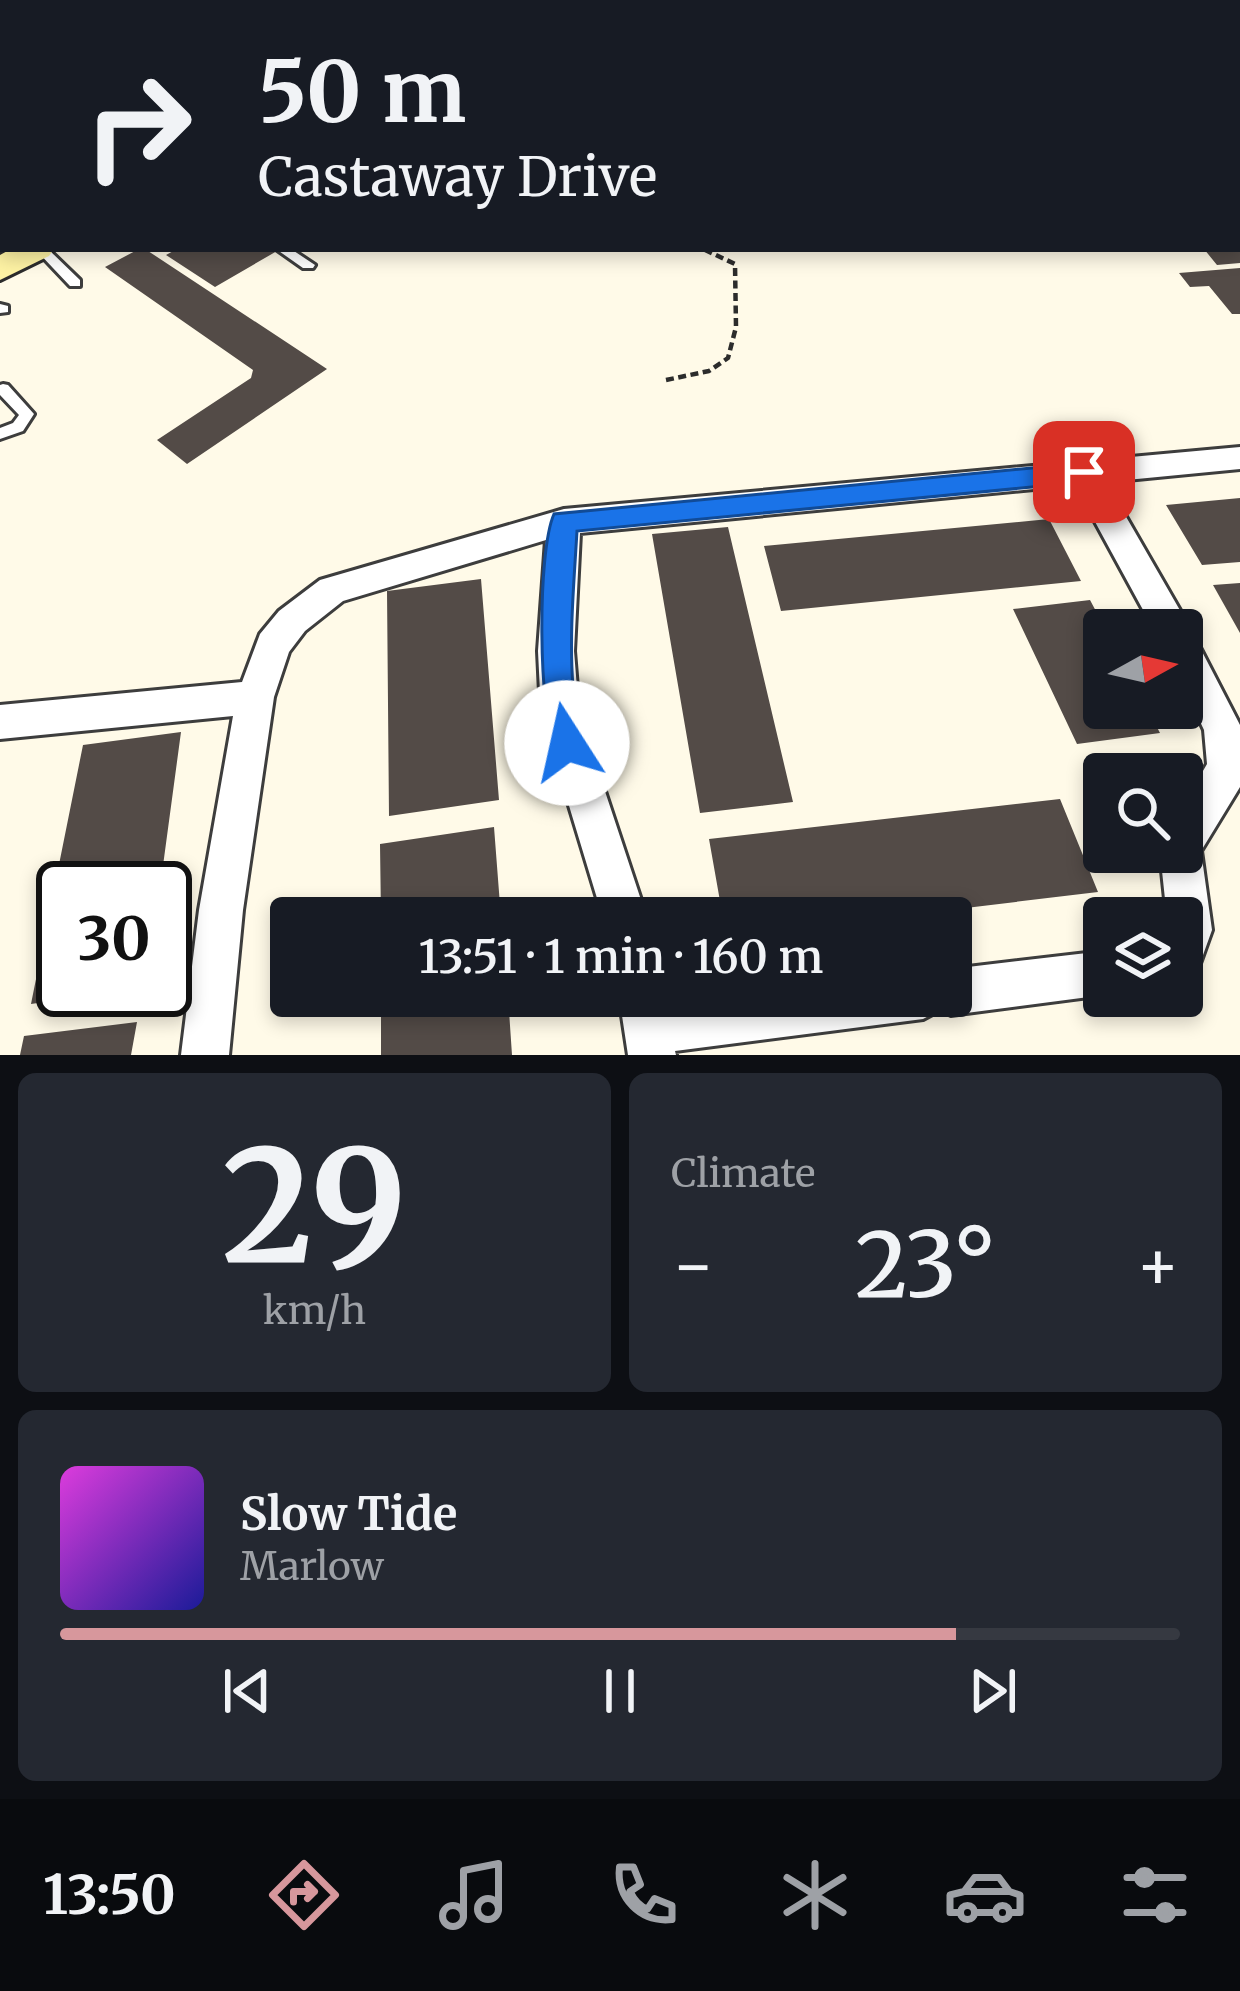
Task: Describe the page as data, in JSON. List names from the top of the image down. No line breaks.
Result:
{"north":"right","page":{"turn":["50 m","Castaway Drive"],"limit":"30","trip":"13:51 · 1 min · 160 m","tile":[["29","km/h"],"Climate"],"heat":["−","23°","+"],"song":["Slow Tide","Marlow"],"tabs":"13:50"}}
